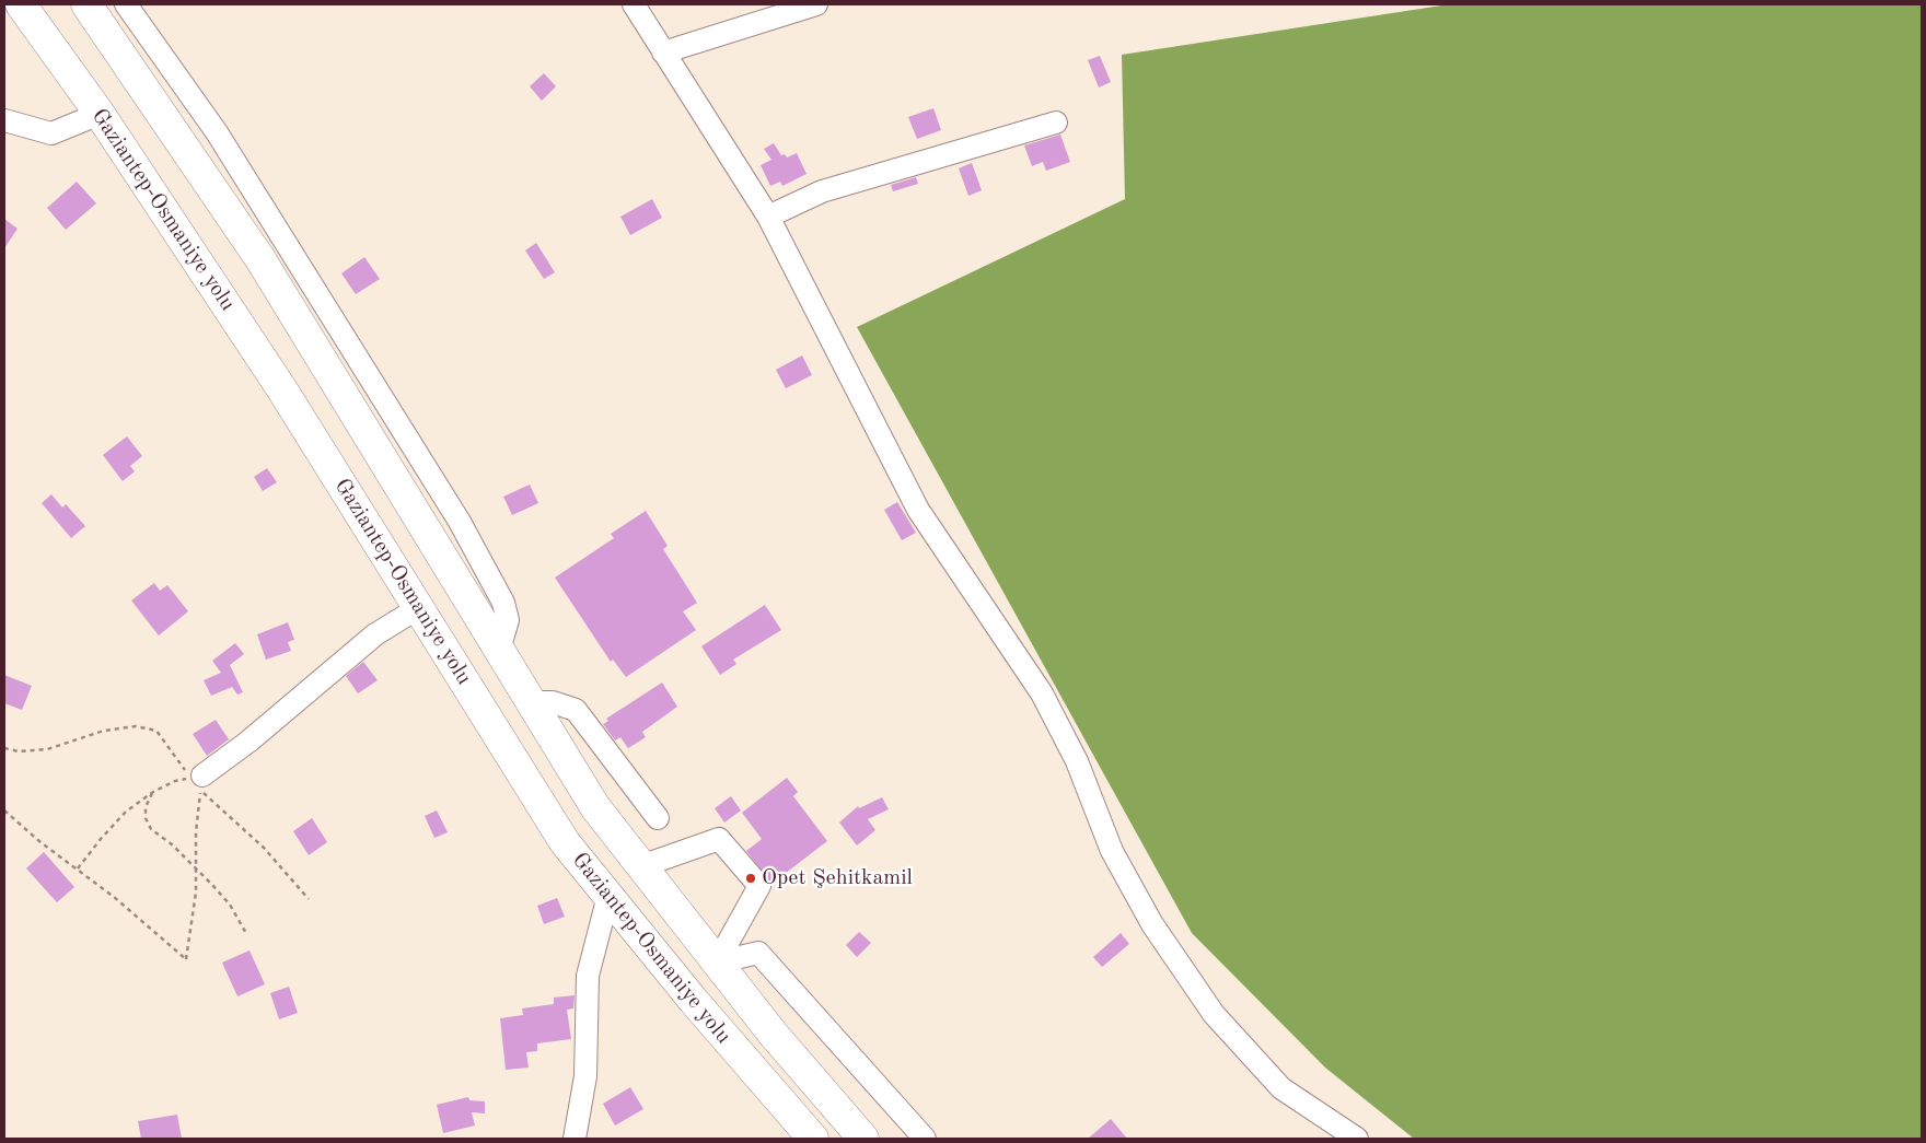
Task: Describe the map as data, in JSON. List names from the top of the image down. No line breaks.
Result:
{"streets":{"highway":["Gaziantep-Osmaniye yolu"]},"places":["Opet Şehitkamil"]}
